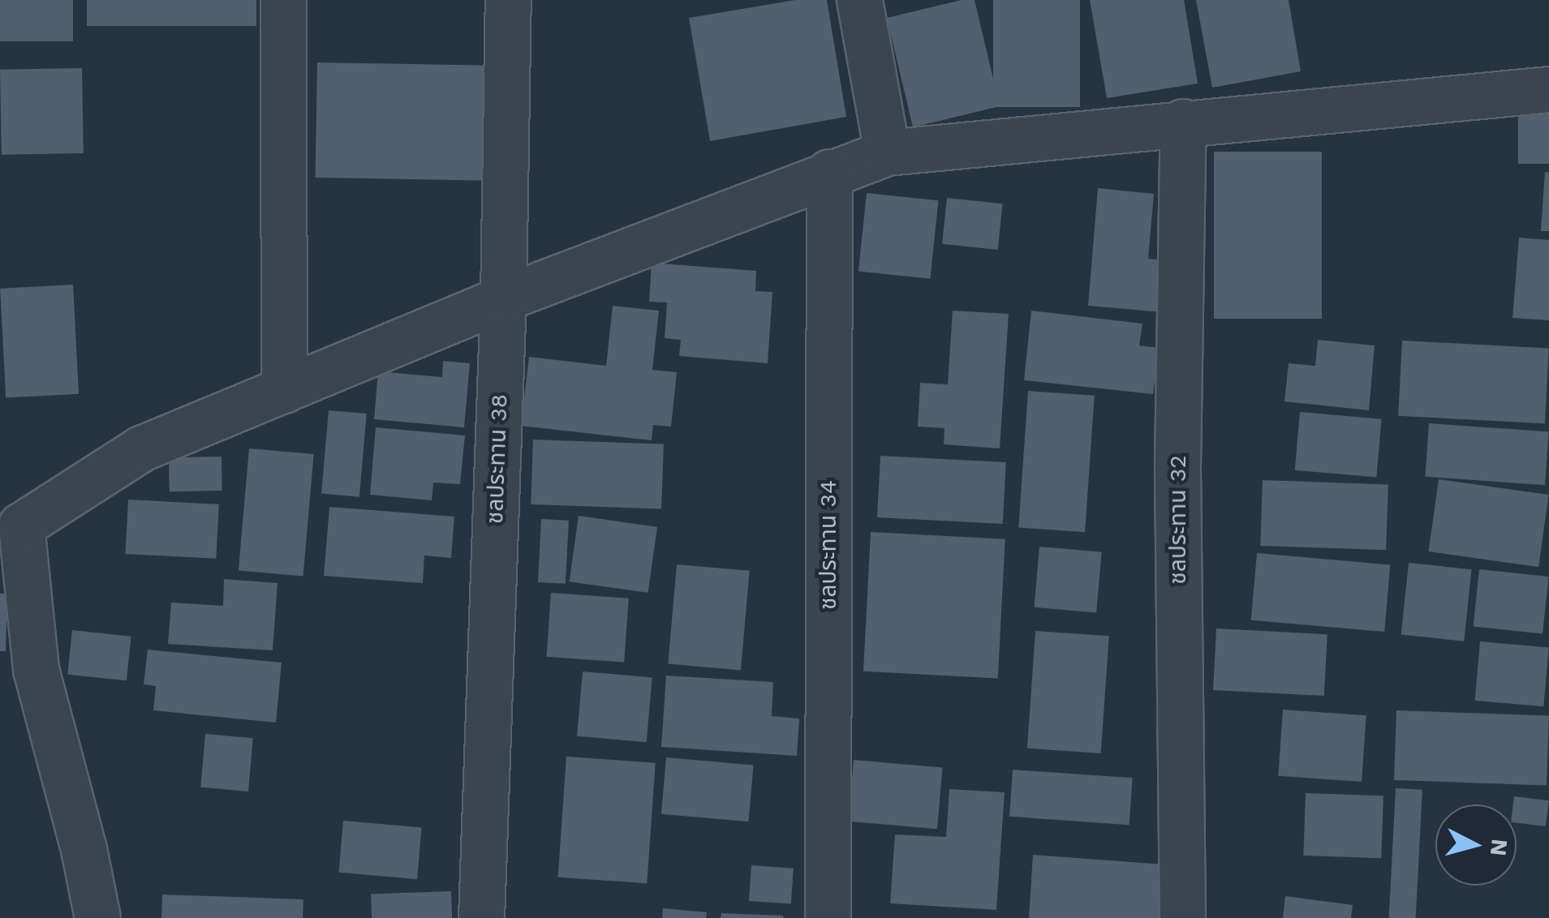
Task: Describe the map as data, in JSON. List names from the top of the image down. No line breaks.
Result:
{"streets":{"street":["ชลประทาน 38","ชลประทาน 32","ชลประทาน 34"]},"north":"right"}
